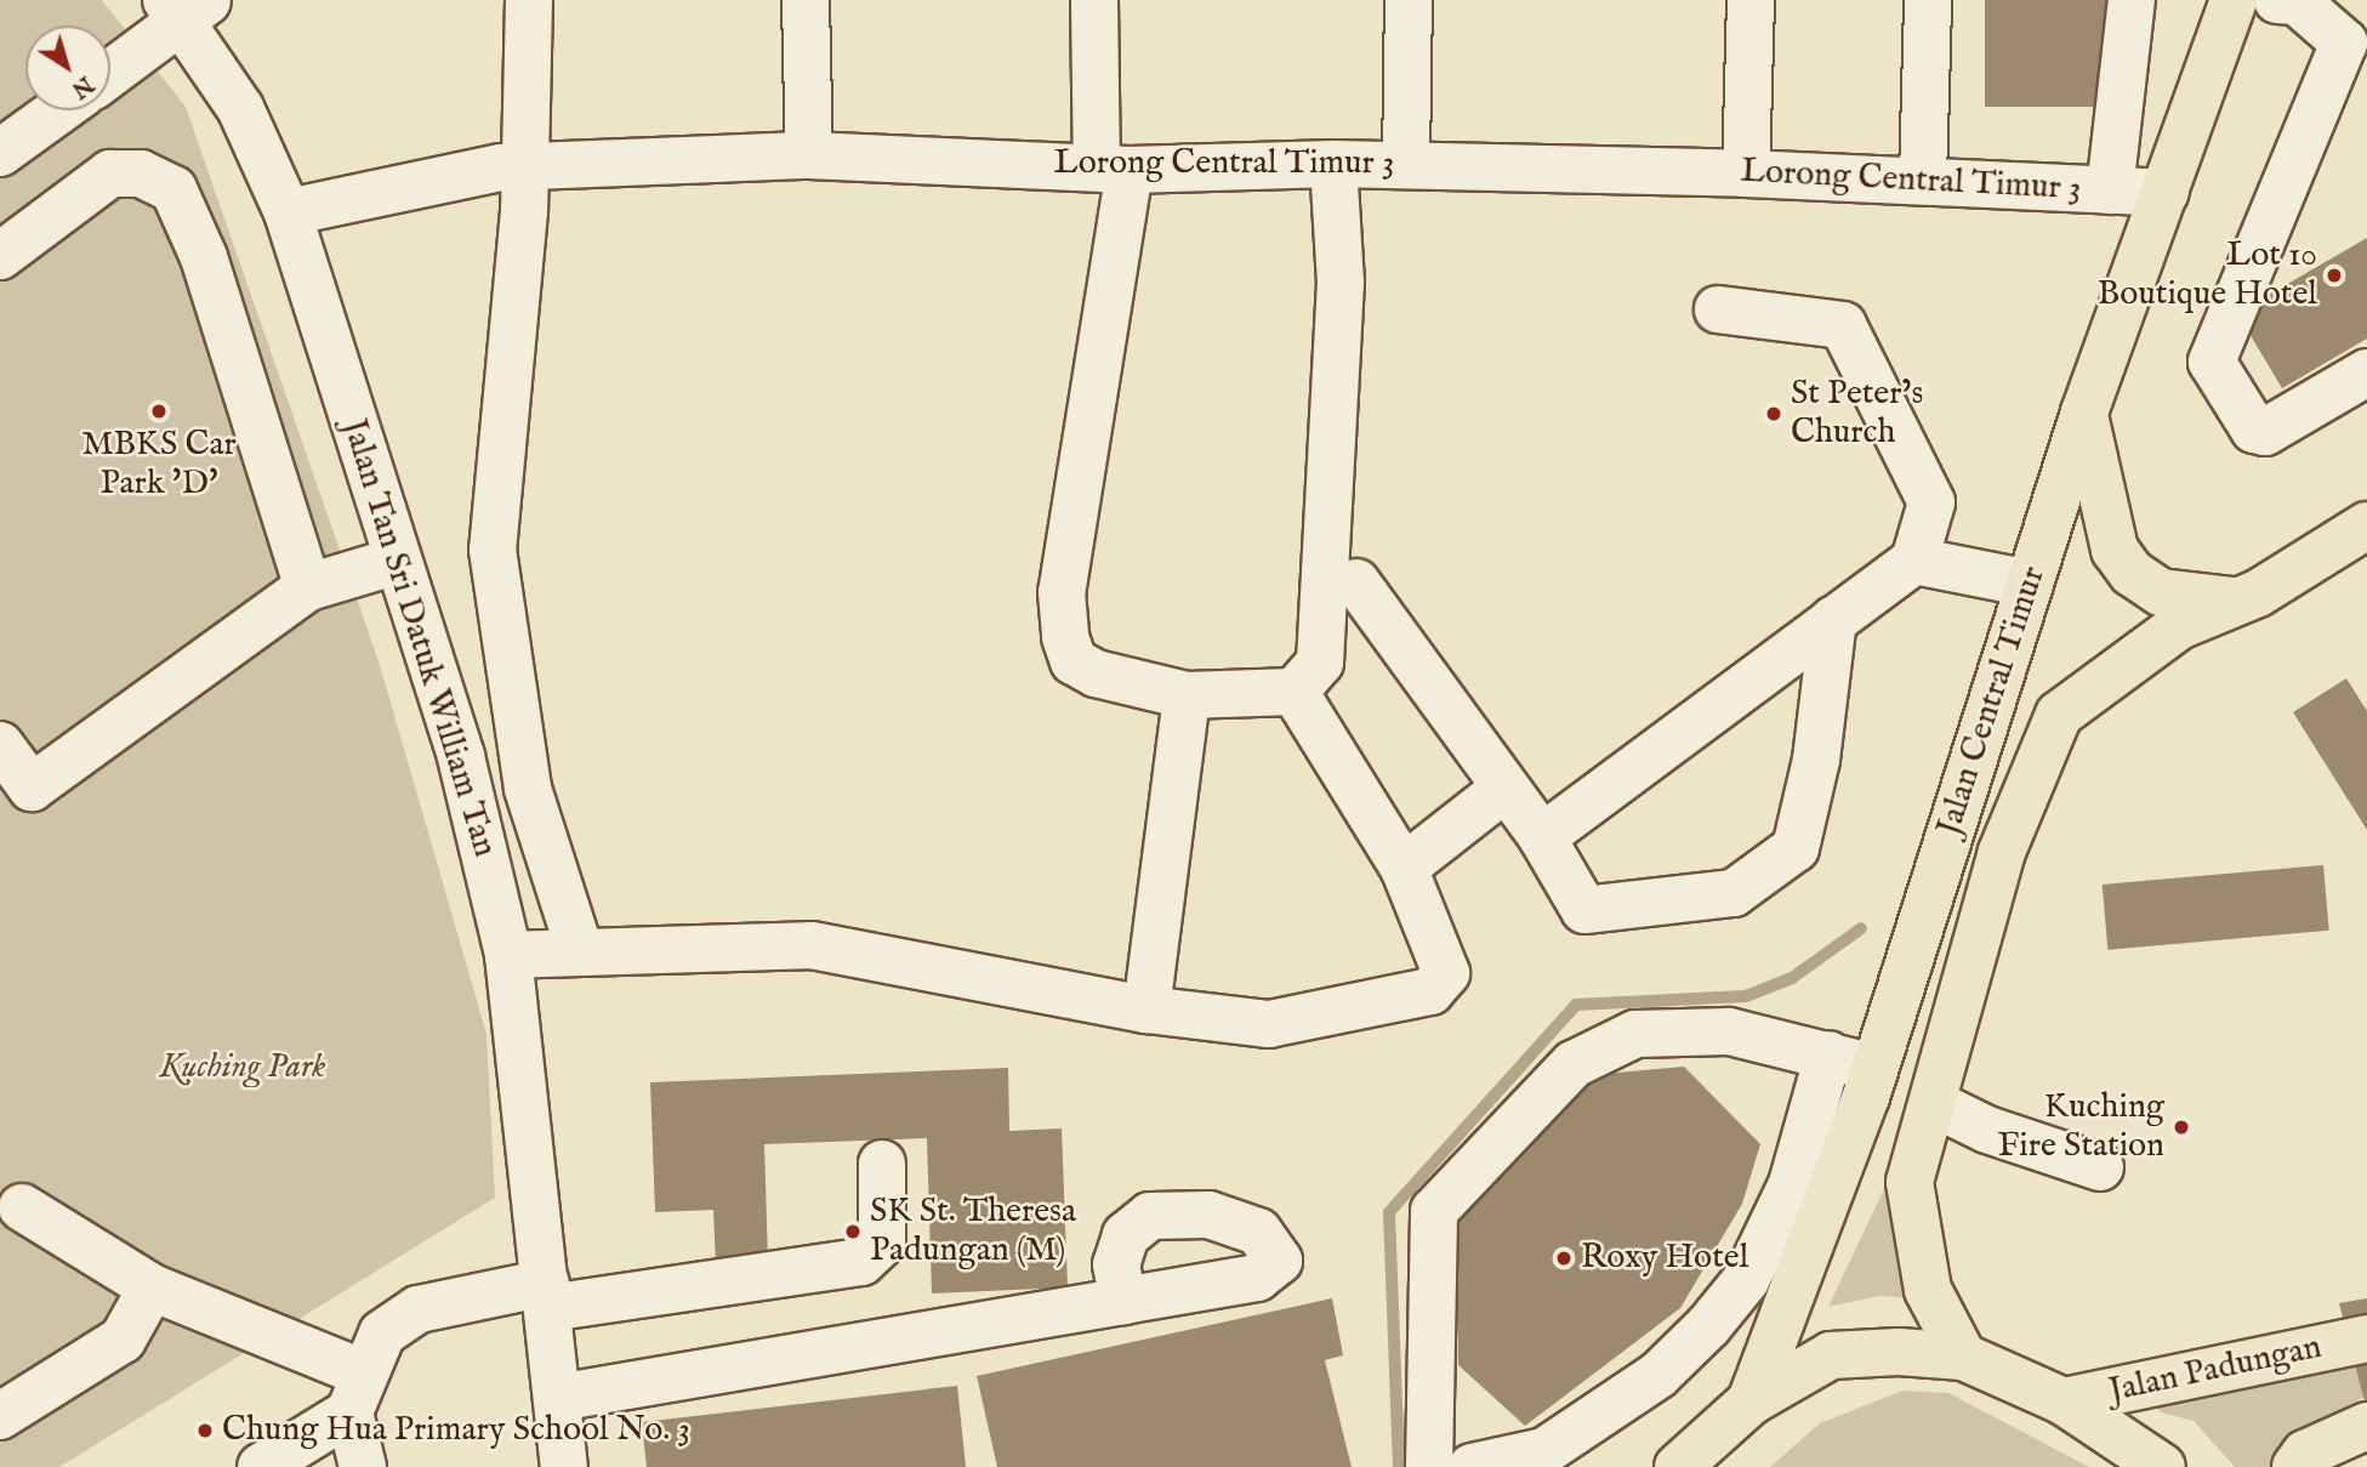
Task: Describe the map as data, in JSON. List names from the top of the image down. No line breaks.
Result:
{"streets":{"main road":["Jalan Central Timur","Jalan Padungan"],"street":["Lorong Central Timur 3","Jalan Tan Sri Datuk William Tan"]},"crossings":[["Lorong Central Timur 3","Jalan Tan Sri Datuk William Tan"],["Lorong Central Timur 3","Jalan Central Timur"]],"parks":["Kuching Park"],"places":["Lot 10 Boutique Hotel","MBKS Car Park 'D'","St Peter’s Church","Kuching Fire Station","SK St. Theresa Padungan (M)","Roxy Hotel","Chung Hua Primary School No. 3"],"north":"bottom right"}
